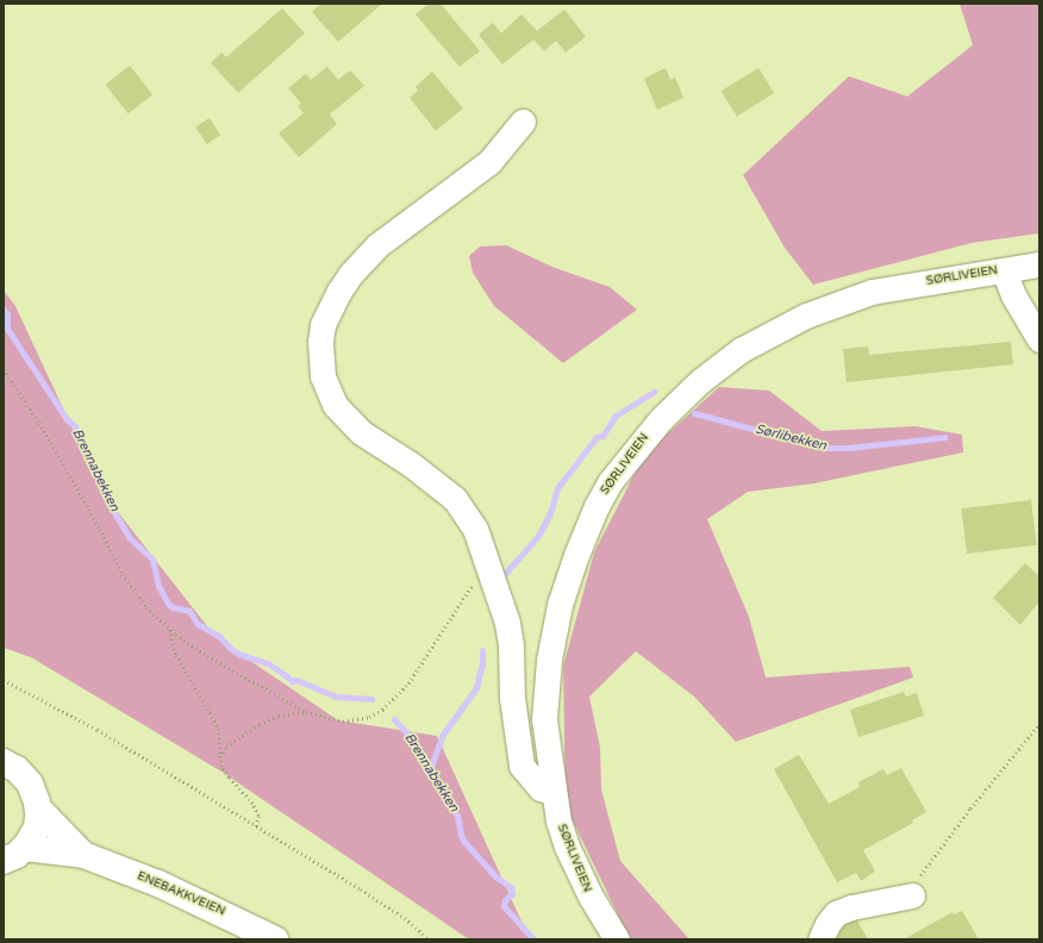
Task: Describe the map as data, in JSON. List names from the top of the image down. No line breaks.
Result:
{"streets":{"main road":["ENEBAKKVEIEN"],"street":["SØRLIVEIEN"]},"water":["Sørlibekken","Brennabekken"]}
